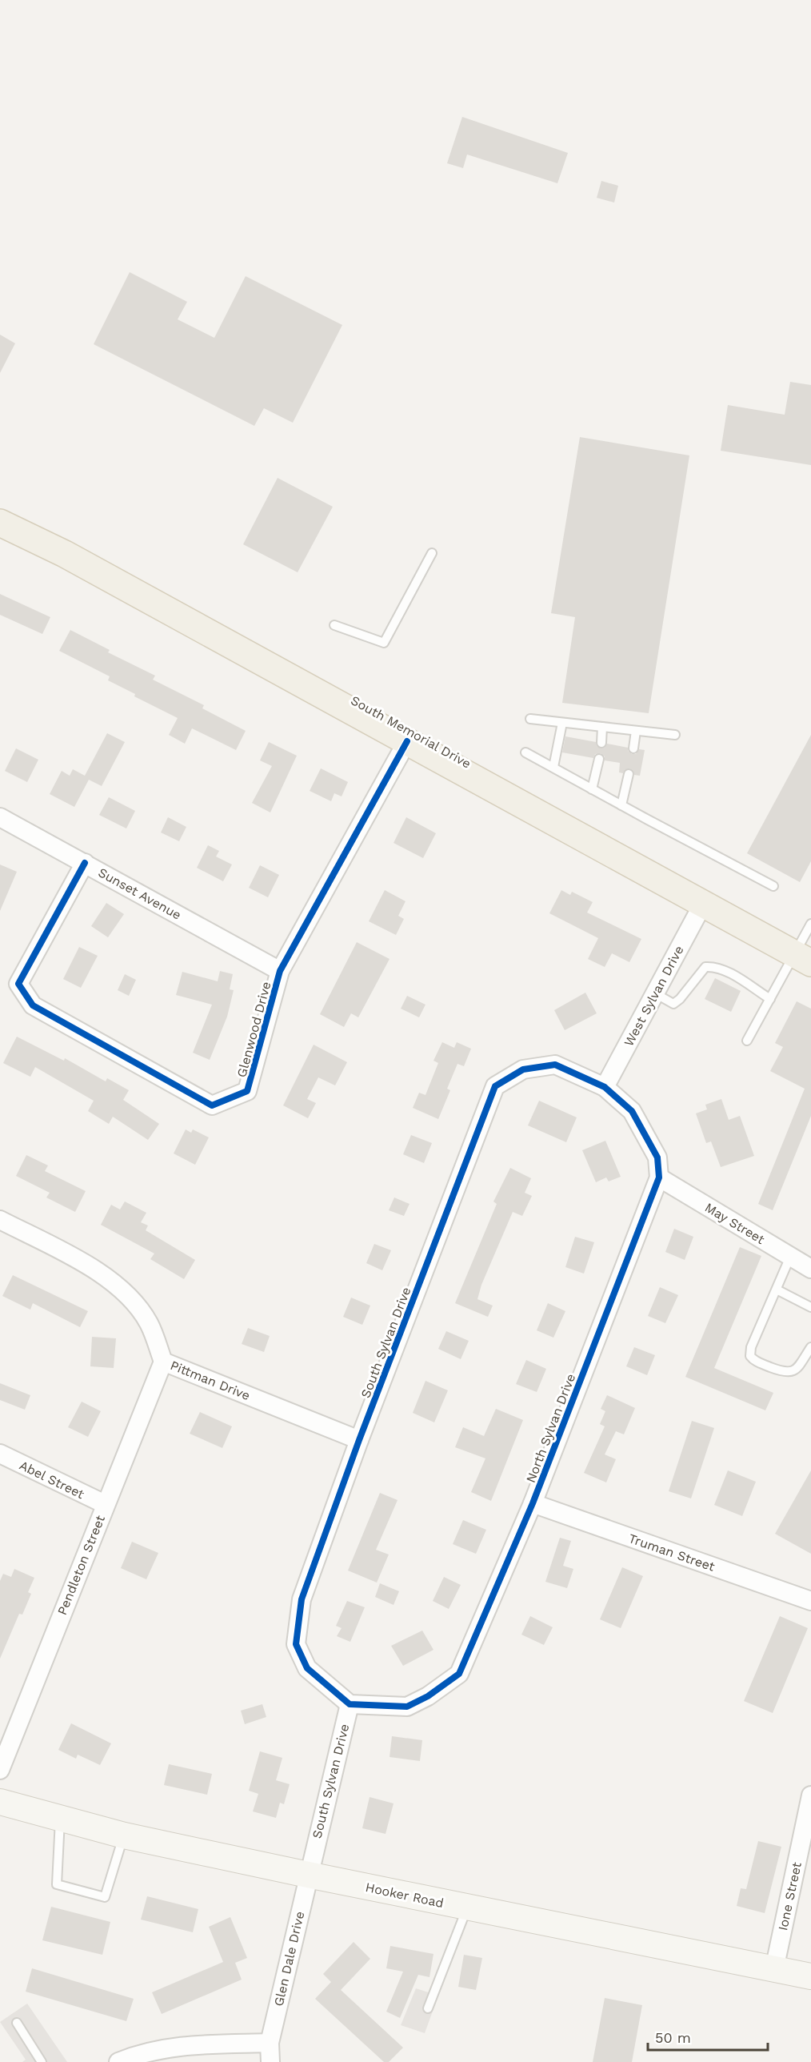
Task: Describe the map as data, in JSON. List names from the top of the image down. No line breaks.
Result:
{"streets":{"main road":["South Memorial Drive","Hooker Road"],"street":["Sunset Avenue","West Sylvan Drive","Glenwood Drive","May Street","South Sylvan Drive","Pittman Drive","North Sylvan Drive","Abel Street","Truman Street","Pendleton Street","Ione Street","Glen Dale Drive"]},"crossings":[["South Memorial Drive","West Sylvan Drive"],["South Memorial Drive","Glenwood Drive"],["Sunset Avenue","Glenwood Drive"],["West Sylvan Drive","South Sylvan Drive"],["West Sylvan Drive","North Sylvan Drive"],["May Street","North Sylvan Drive"],["South Sylvan Drive","Pittman Drive"],["South Sylvan Drive","North Sylvan Drive"],["South Sylvan Drive","Hooker Road"],["South Sylvan Drive","Glen Dale Drive"],["Pittman Drive","Pendleton Street"],["North Sylvan Drive","Truman Street"],["Abel Street","Pendleton Street"],["Hooker Road","Ione Street"],["Hooker Road","Glen Dale Drive"]],"scale_bar":"50 m"}
